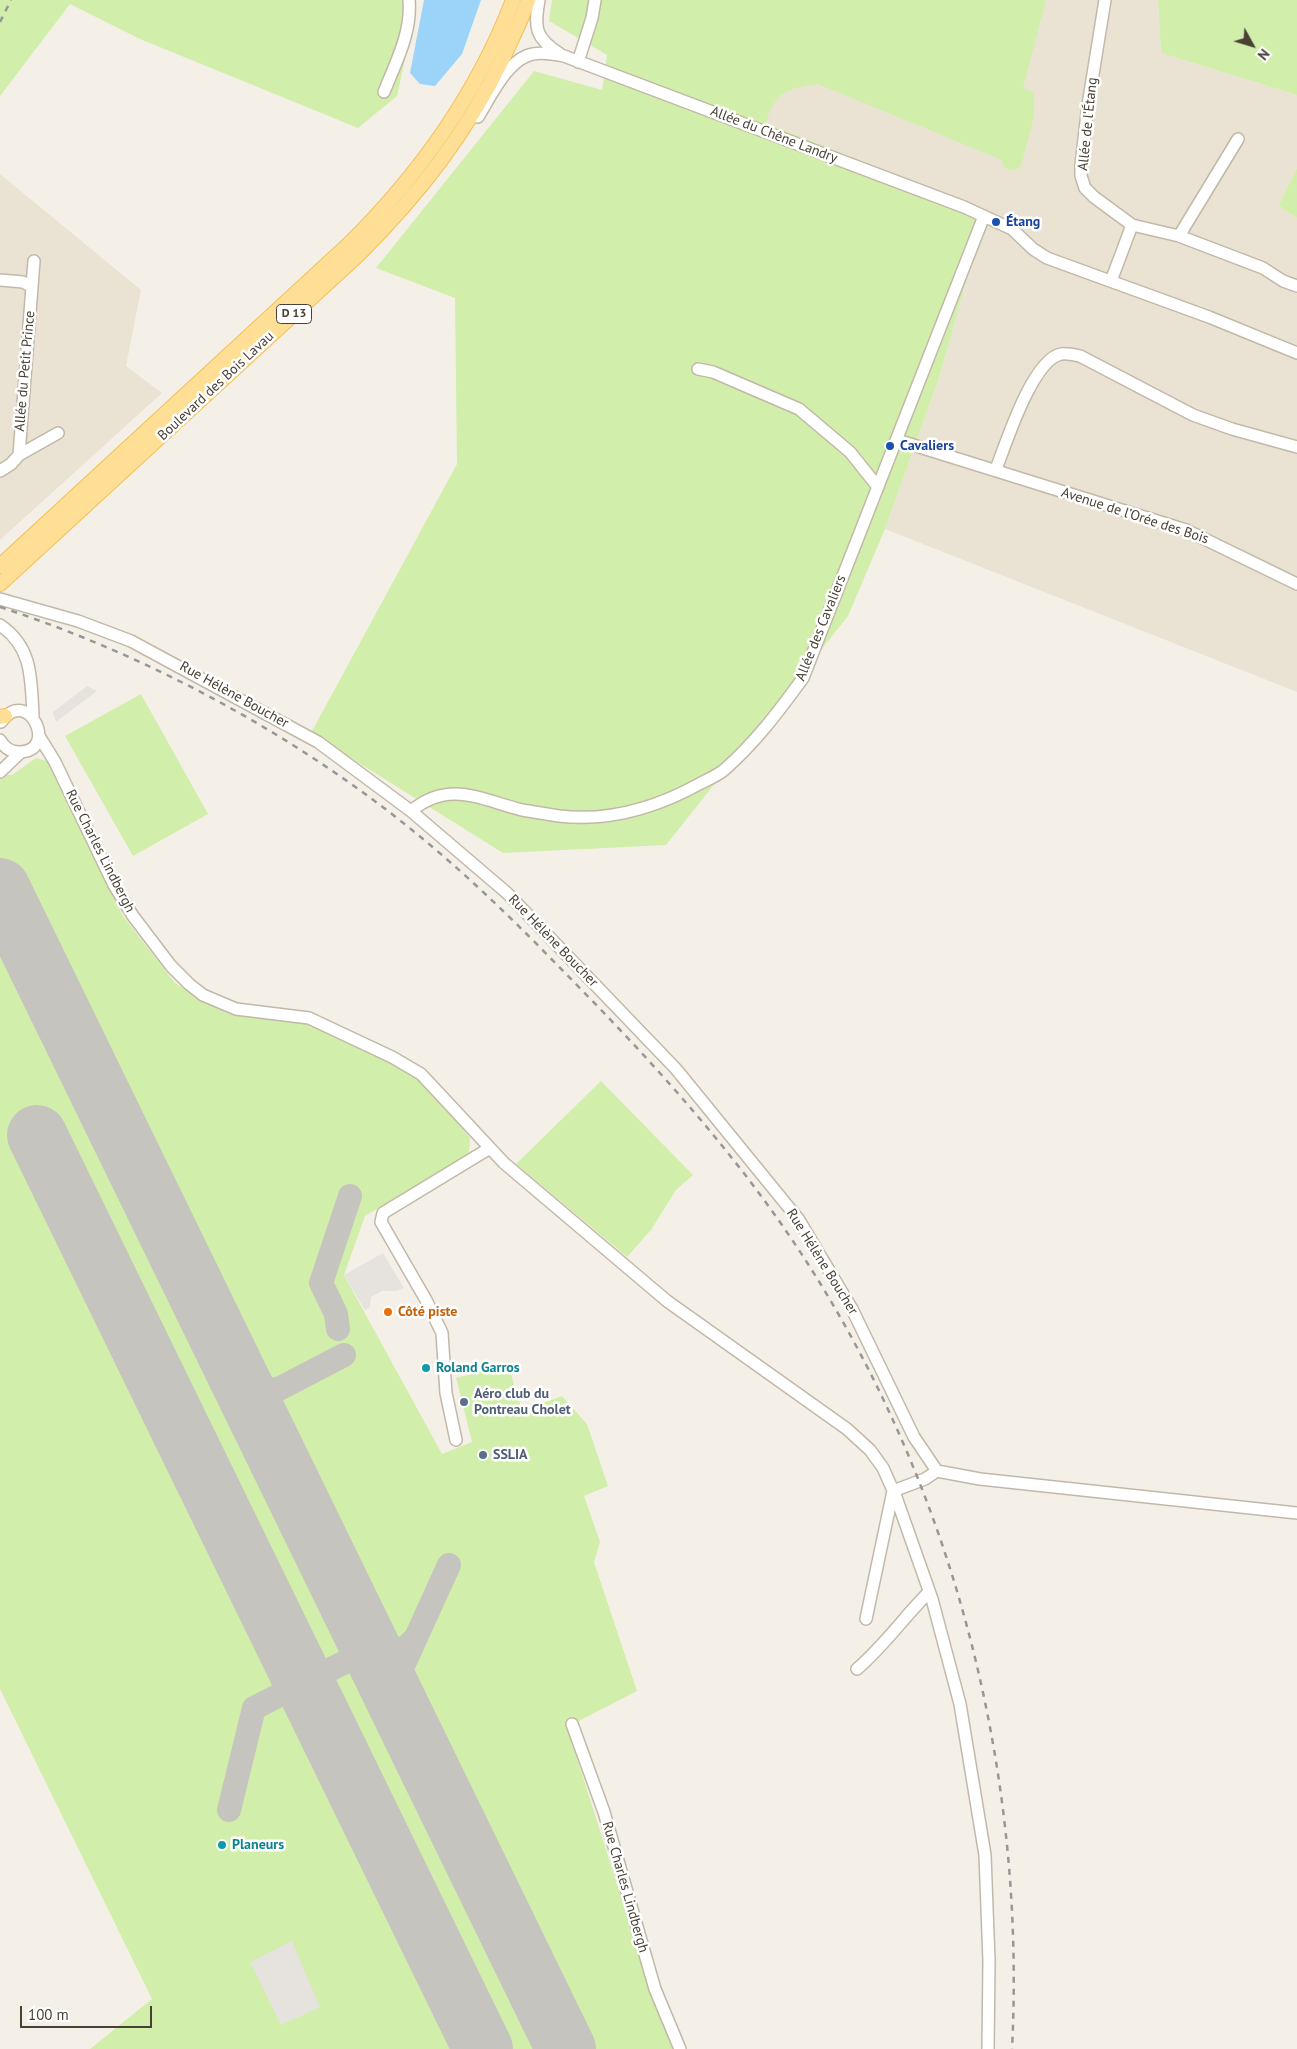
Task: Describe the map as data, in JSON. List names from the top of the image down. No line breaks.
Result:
{"streets":{"main road":["D 13","Boulevard des Bois Lavau"],"street":["Allée de l’Étang","Allée du Chêne Landry","Allée du Petit Prince","Avenue de l’Orée des Bois","Allée des Cavaliers","Rue Hélène Boucher","Rue Charles Lindbergh"]},"crossings":[["Allée du Chêne Landry","Boulevard des Bois Lavau"],["Allée du Chêne Landry","Allée des Cavaliers"],["Avenue de l’Orée des Bois","Allée des Cavaliers"],["Allée des Cavaliers","Rue Hélène Boucher"]],"places":["Étang","Cavaliers","Côté piste","Roland Garros","Aéro club du Pontreau Cholet","SSLIA","Planeurs"],"scale_bar":"100 m","north":"bottom right"}
